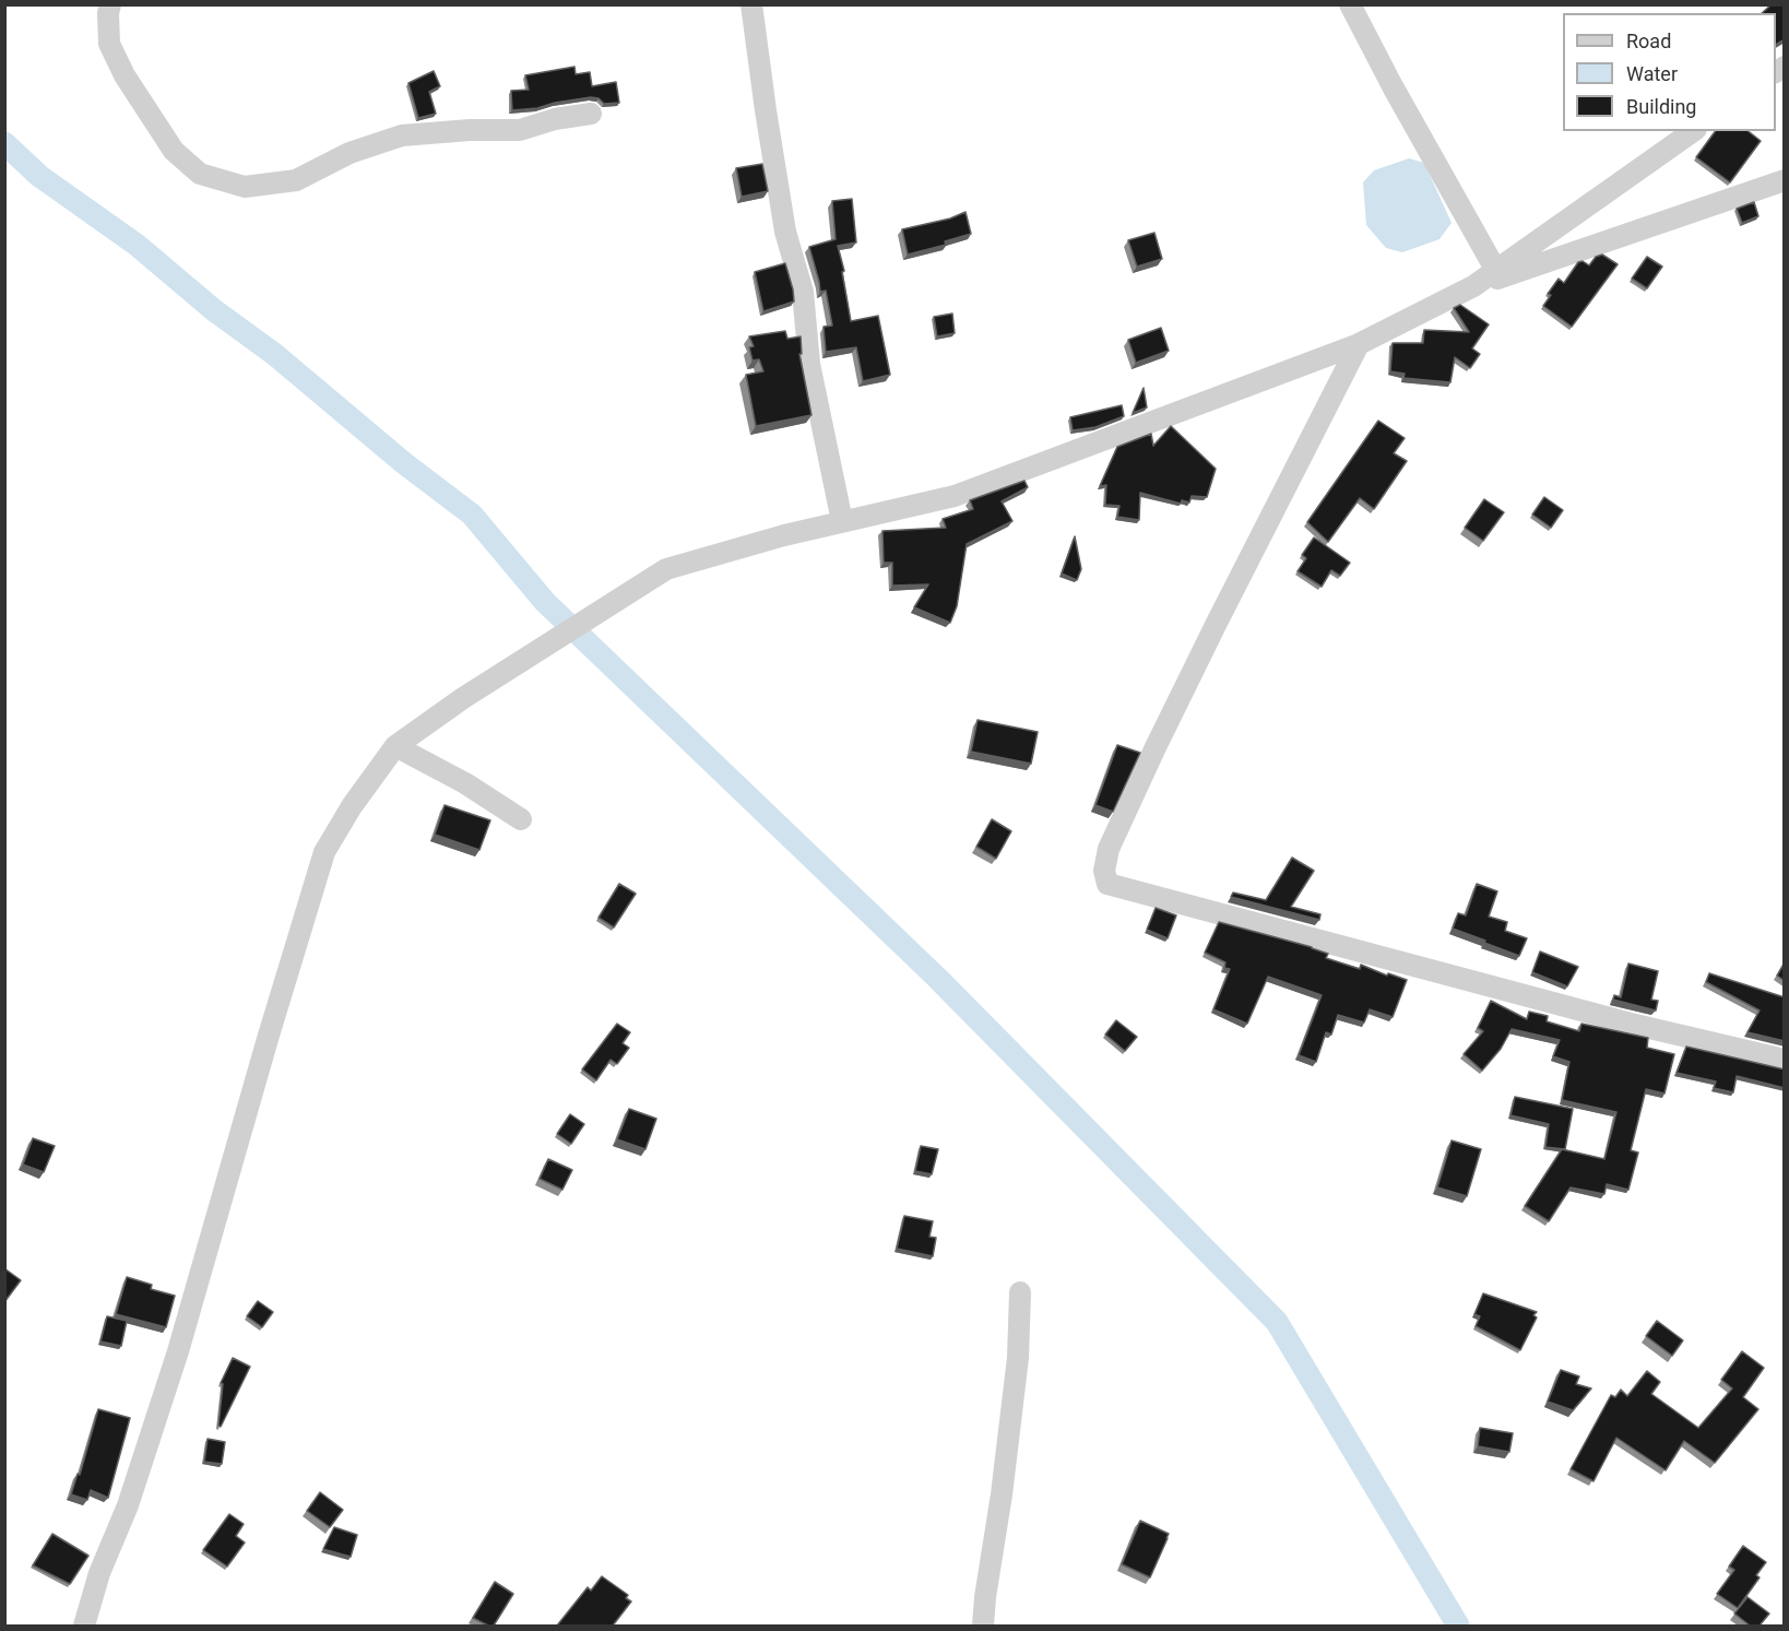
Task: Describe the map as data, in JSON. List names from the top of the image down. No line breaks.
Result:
{"legend":["Road","Water","Building"]}
